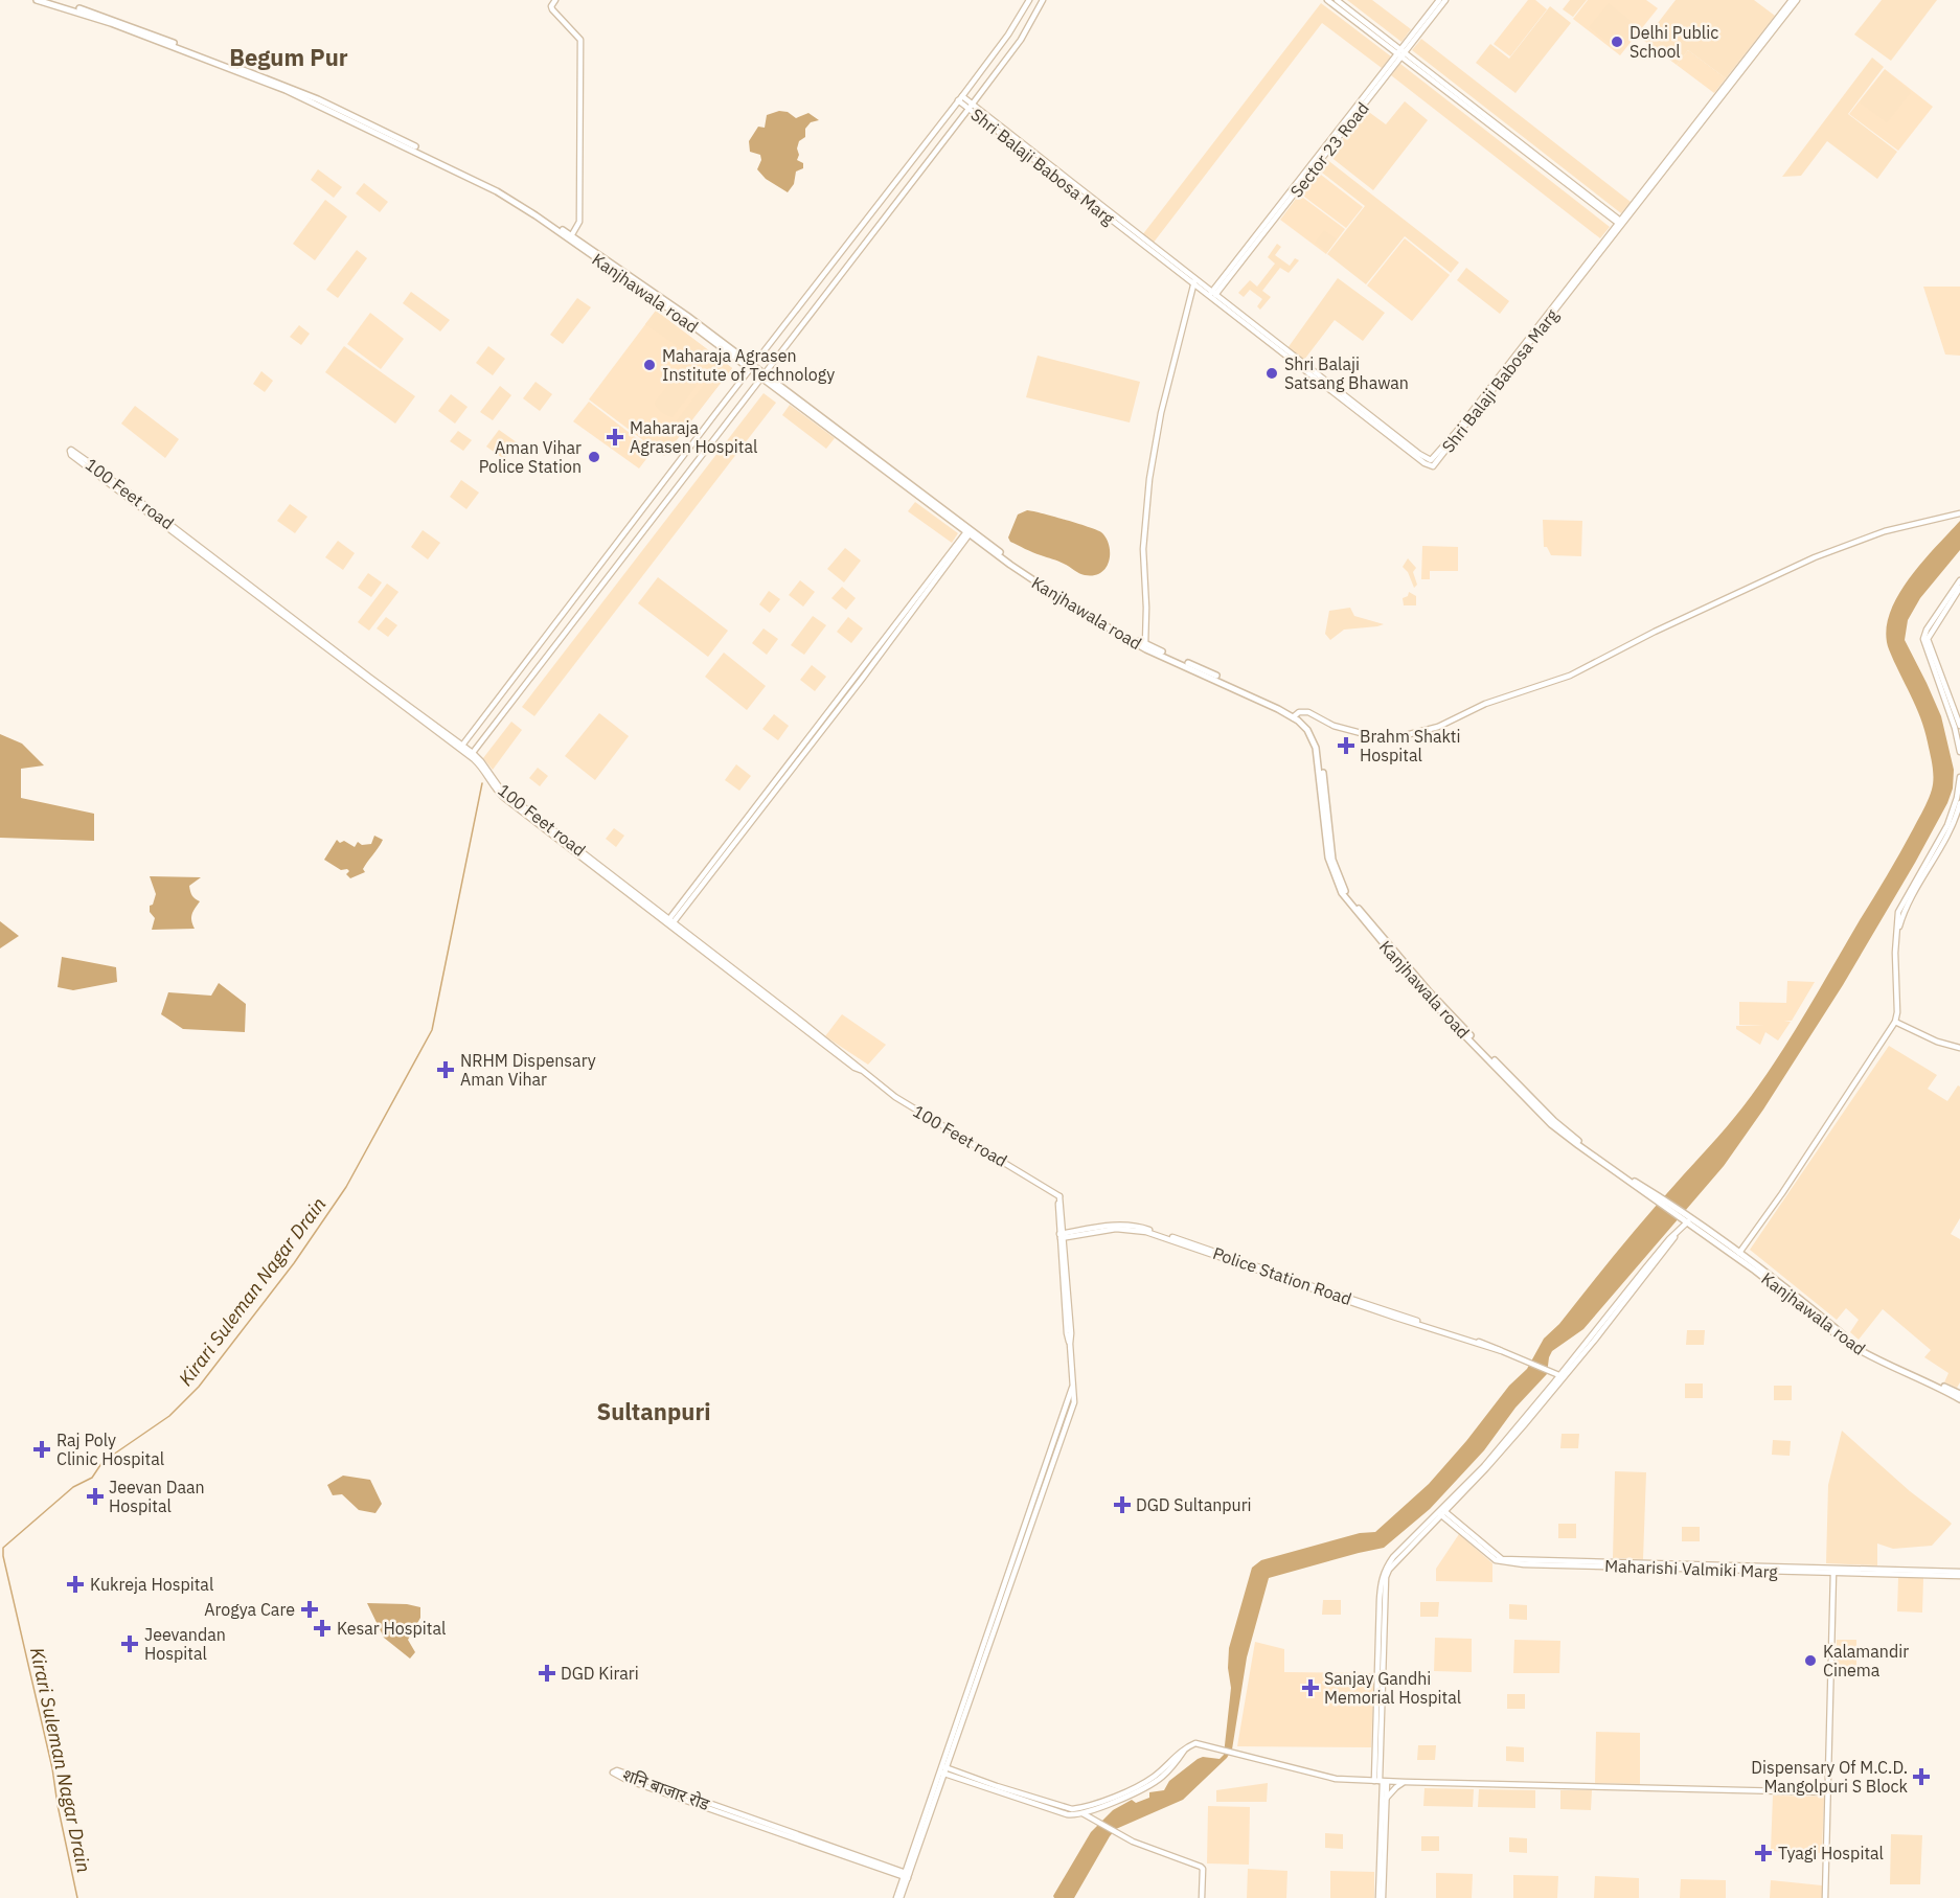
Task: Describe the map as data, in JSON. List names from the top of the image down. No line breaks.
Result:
{"streets":{"main road":["Kanjhawala road"],"street":["Sector 23 Road","Shri Balaji Babosa Marg","100 Feet road","Police Station Road","Maharishi Valmiki Marg","शनि बाजार रोड"]},"crossings":[["Sector 23 Road","Shri Balaji Babosa Marg"],["100 Feet road","Police Station Road"]],"districts":["Begum Pur","Sultanpuri"],"water":["Kirari Suleman Nagar Drain"],"places":{"other":["Delhi Public School","Maharaja Agrasen Institute of Technology","Shri Balaji Satsang Bhawan","Aman Vihar Police Station","Kalamandir Cinema"],"health":["Maharaja Agrasen Hospital","Brahm Shakti Hospital","NRHM Dispensary Aman Vihar","Raj Poly Clinic Hospital","Jeevan Daan Hospital","DGD Sultanpuri","Kukreja Hospital","Arogya Care","Kesar Hospital","Jeevandan Hospital","DGD Kirari","Sanjay Gandhi Memorial Hospital","Dispensary Of M.C.D. Mangolpuri S Block","Tyagi Hospital"]}}
